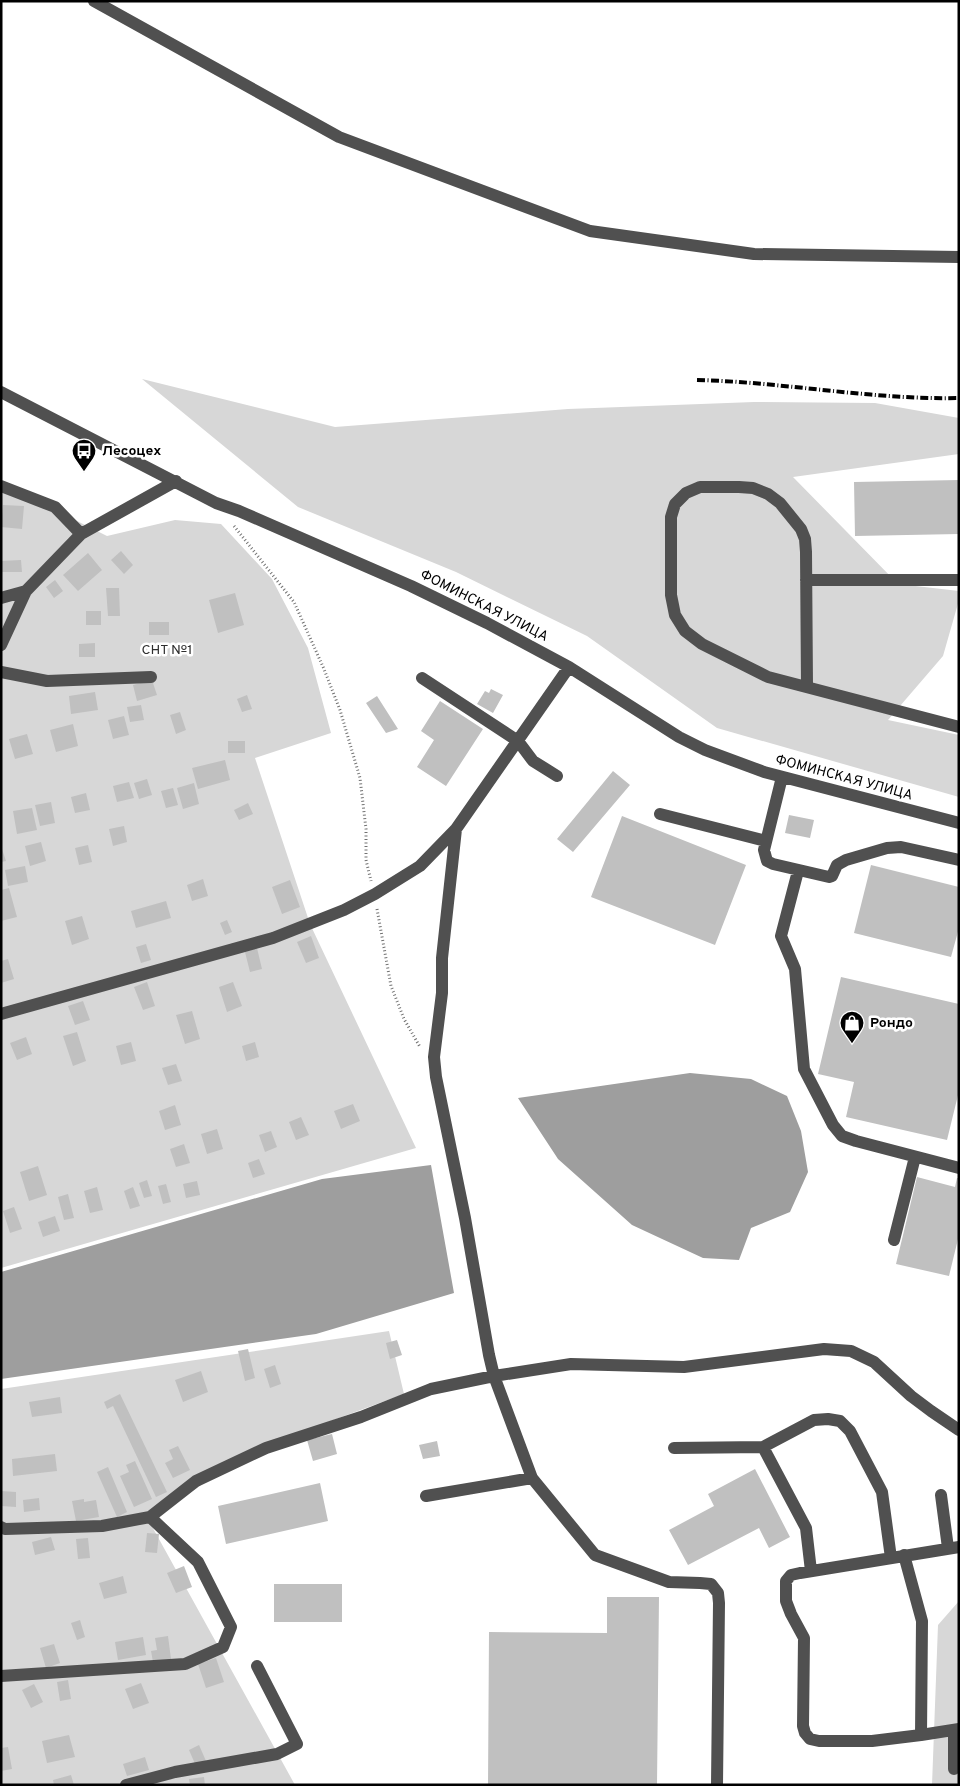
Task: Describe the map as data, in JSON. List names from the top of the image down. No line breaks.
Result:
{"streets":{"street":["ФОМИНСКАЯ УЛИЦА"]},"parks":["СНТ №1"],"places":{"bus stop":["Лесоцех"],"shop":["Рондо"]}}
